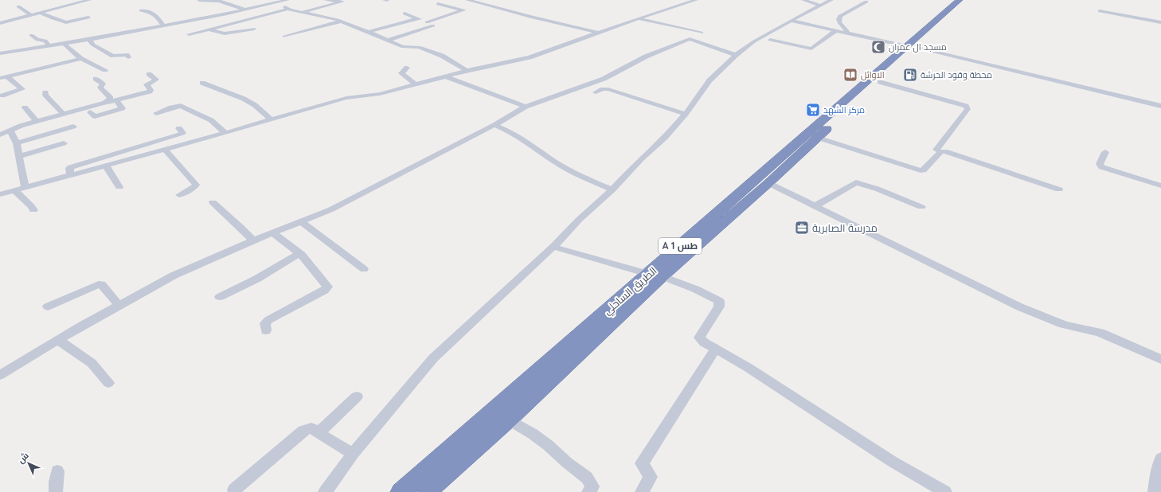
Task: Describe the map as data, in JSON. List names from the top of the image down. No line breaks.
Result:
{"streets":{"highway":["A 1 طس","الطريق الساحلي"]},"places":{"mosque":["مسجد ال عمران"],"library":["الاوائل"],"fuel station":["محطة وقود الحرشة"],"supermarket":["مركز الشهد"],"office":["مدرسة الصابرية"]},"north":"top left"}
